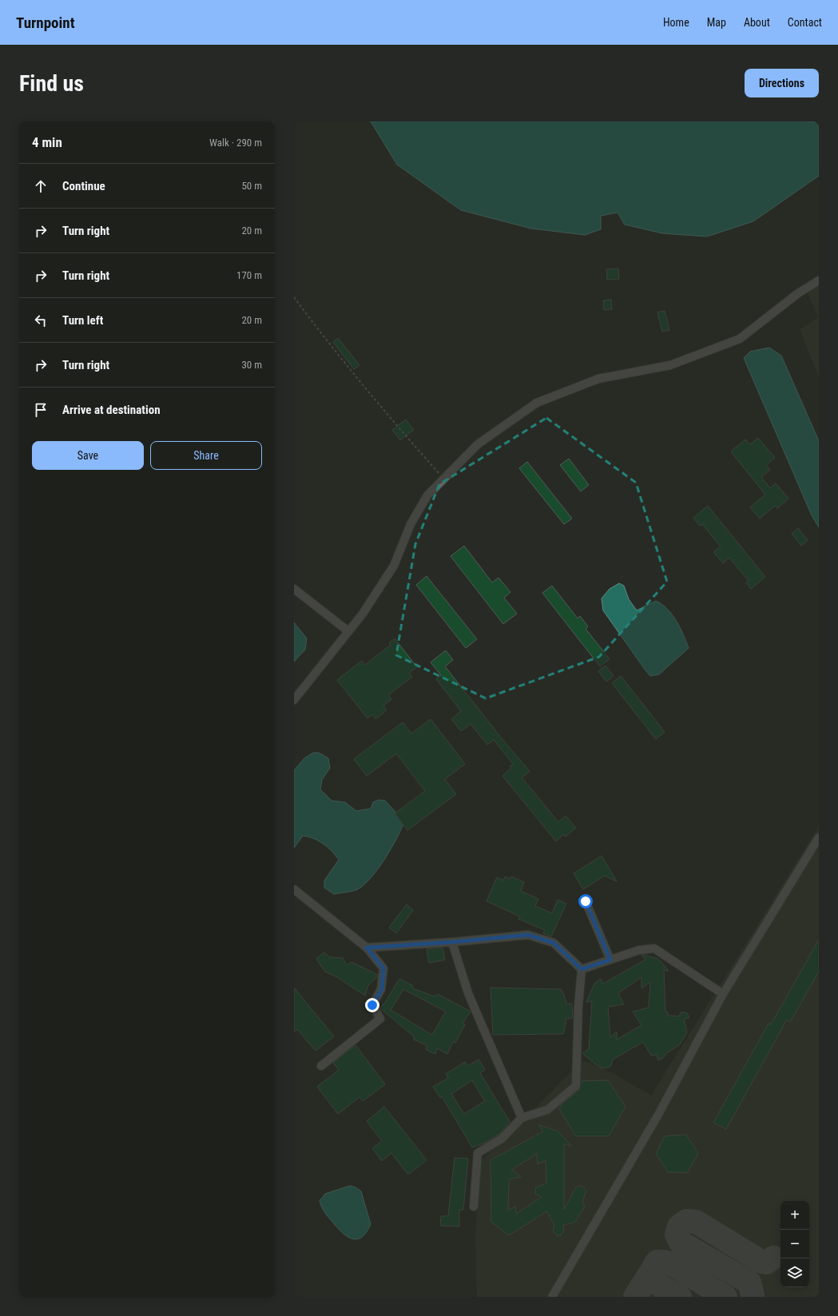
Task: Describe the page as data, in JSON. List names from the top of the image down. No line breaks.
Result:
{"page":{"header":"Turnpoint","nav":["Home","Map","About","Contact"],"buttons":["Directions",["Save","Share"]],"title":"Find us","heading":["4 min","Walk · 290 m"],"list":[["Continue","50 m"],["Turn right","20 m"],["Turn right","170 m"],["Turn left","20 m"],["Turn right","30 m"],"Arrive at destination"],"map_buttons":["+","−"]}}
